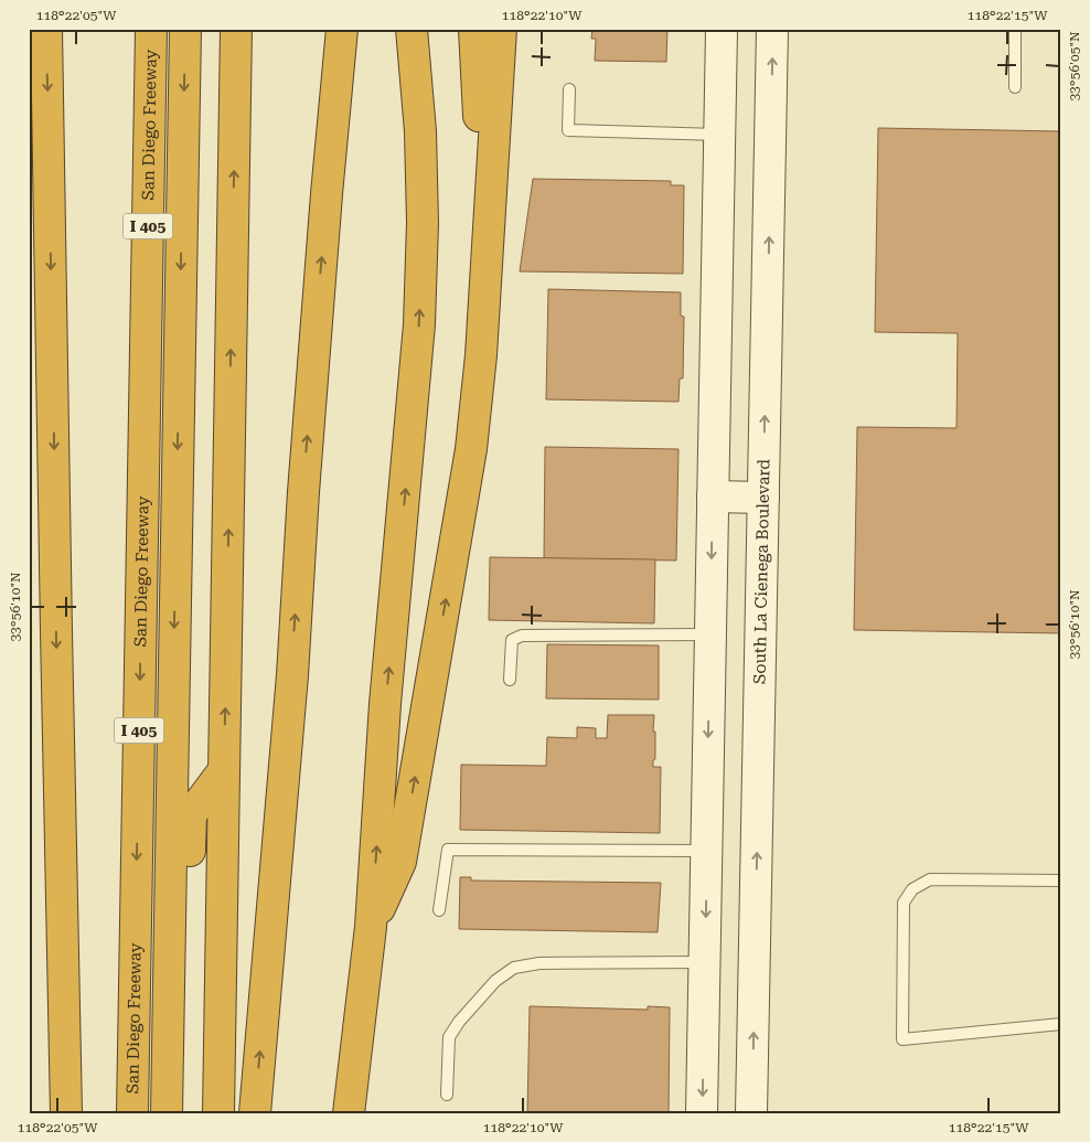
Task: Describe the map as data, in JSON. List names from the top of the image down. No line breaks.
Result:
{"streets":{"highway":["San Diego Freeway","I 405"],"main road":["South La Cienega Boulevard"]},"coordinates":["118°22'05\"W","118°22'10\"W","118°22'15\"W","33°56'05\"N","33°56'10\"N"]}
